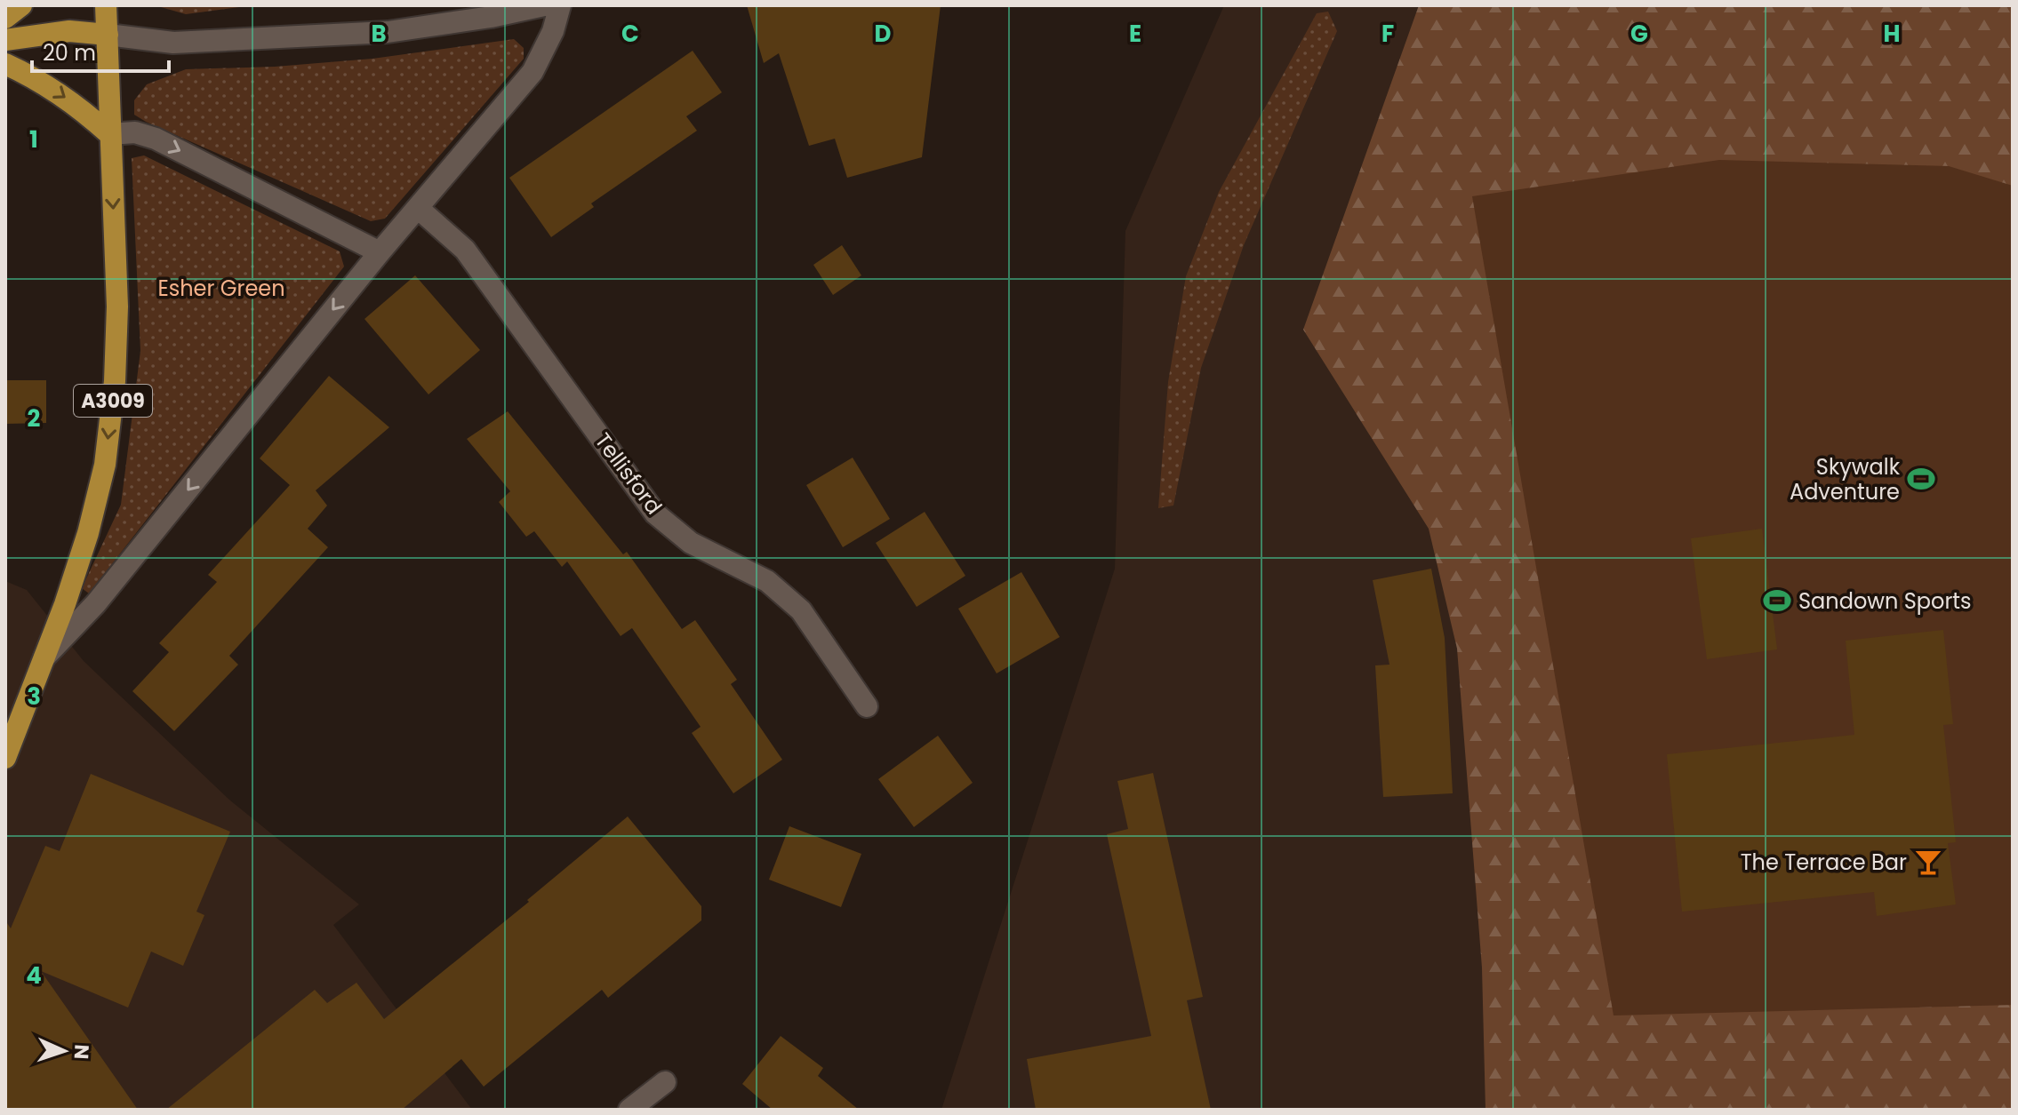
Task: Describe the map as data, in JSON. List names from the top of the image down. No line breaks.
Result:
{"streets":{"main road":["A3009"],"street":["Tellisford"]},"parks":["Esher Green"],"places":{"sports":["Skywalk Adventure","Sandown Sports"],"bar":["The Terrace Bar"]},"scale_bar":"20 m","north":"right","grid":{"columns":["B","C","D","E","F","G","H"],"rows":["1","2","3","4"]}}
